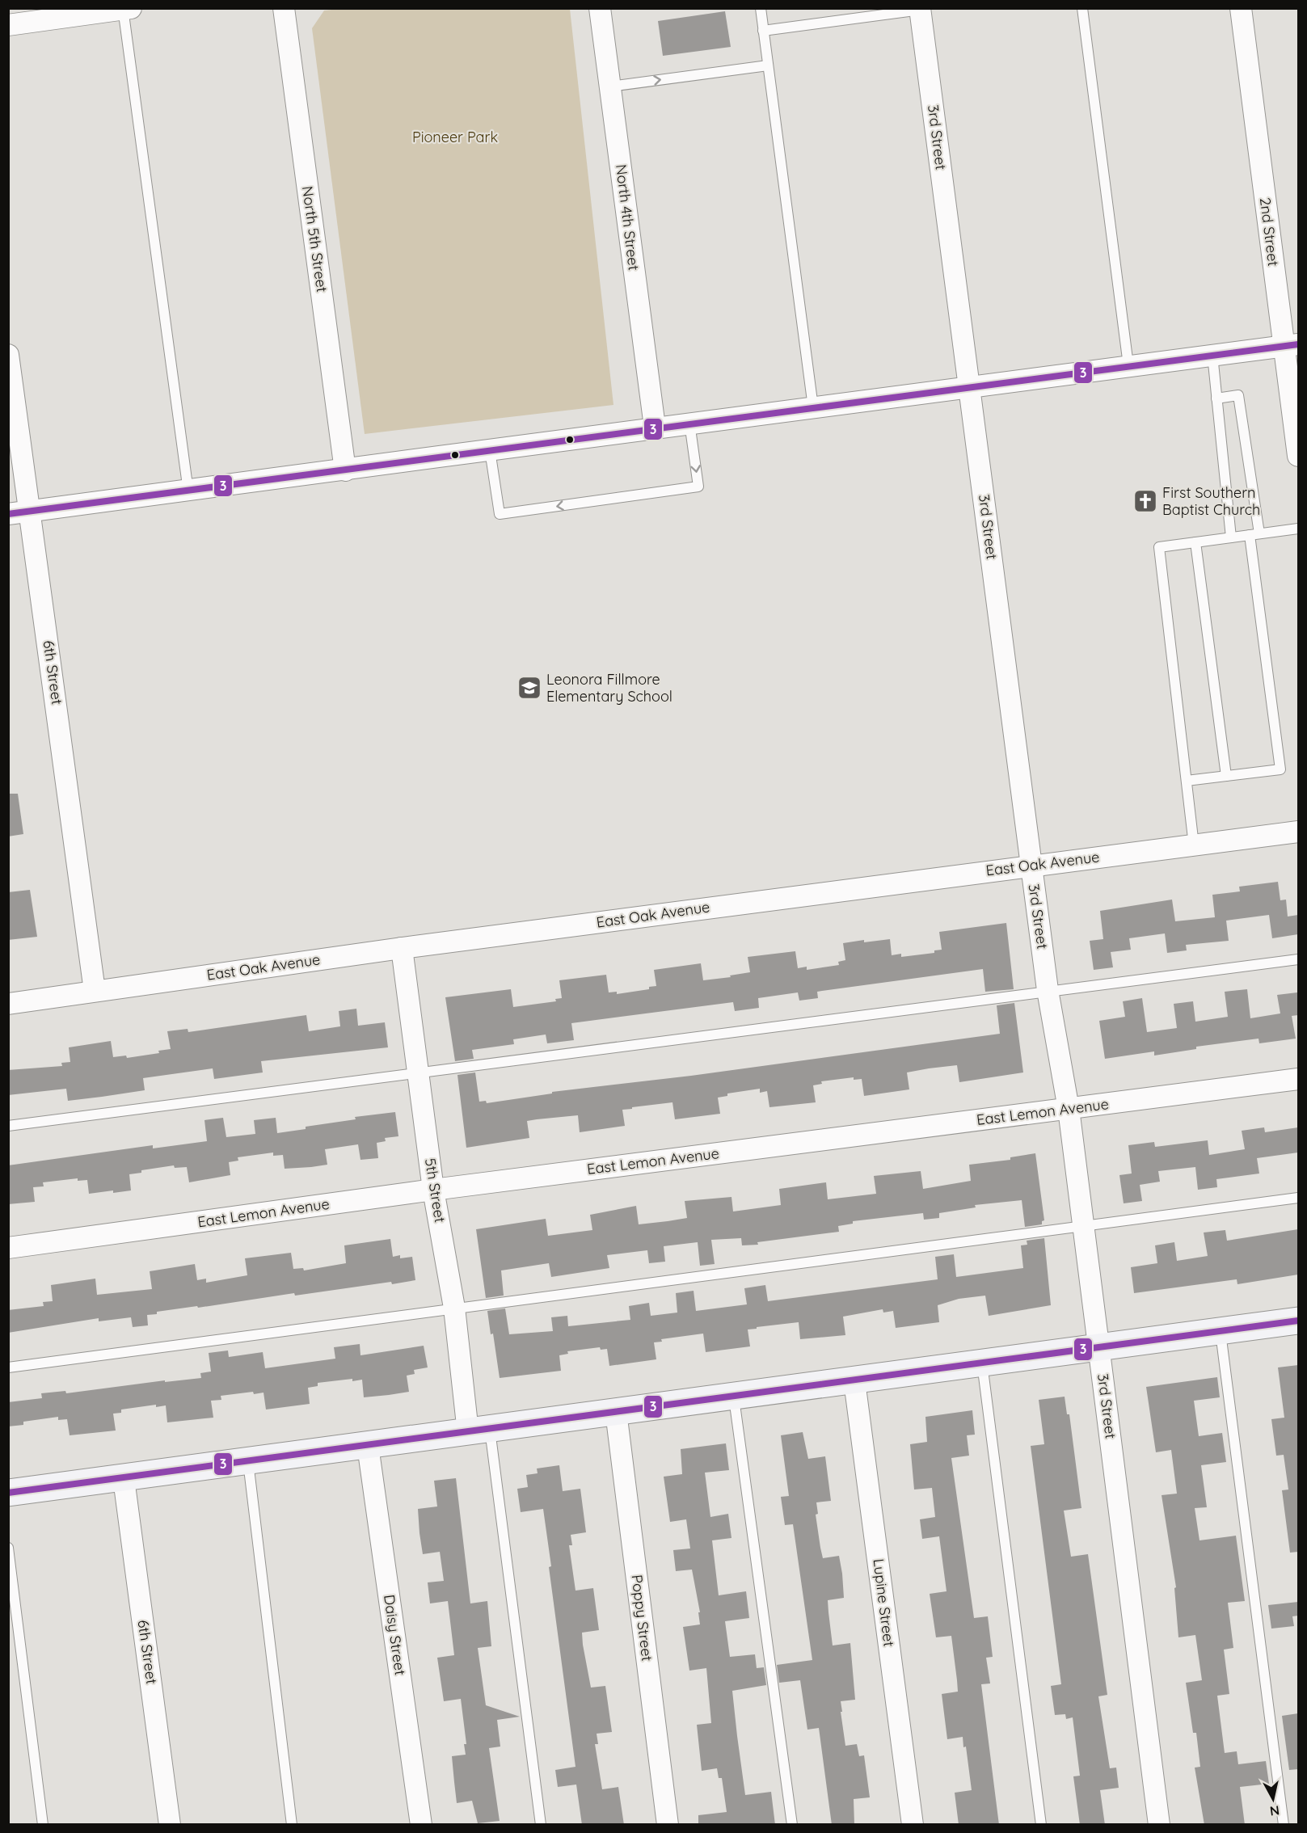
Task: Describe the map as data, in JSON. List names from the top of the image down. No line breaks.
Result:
{"streets":{"street":["3rd Street","North 4th Street","2nd Street","North 5th Street","6th Street","East Oak Avenue","East Lemon Avenue","5th Street","Lupine Street","Poppy Street","Daisy Street"]},"crossings":[["3rd Street","East Oak Avenue"],["3rd Street","East Lemon Avenue"],["6th Street","East Oak Avenue"],["East Oak Avenue","5th Street"],["East Lemon Avenue","5th Street"]],"parks":["Pioneer Park"],"places":{"church":["First Southern Baptist Church"],"school or university":["Leonora Fillmore Elementary School"]},"lines":["transit line 3"],"north":"bottom"}
